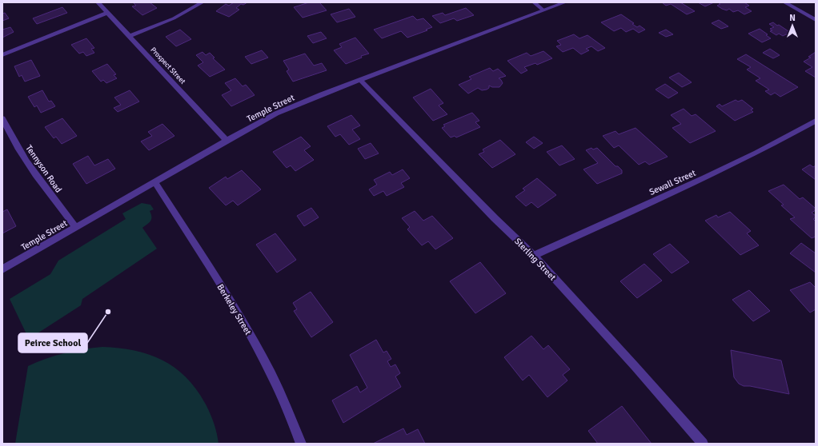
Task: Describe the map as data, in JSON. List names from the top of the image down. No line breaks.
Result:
{"streets":{"street":["Prospect Street","Temple Street","Tennyson Road","Sewall Street","Sterling Street","Berkeley Street"]},"crossings":[["Prospect Street","Temple Street"],["Temple Street","Tennyson Road"],["Temple Street","Sterling Street"],["Temple Street","Berkeley Street"],["Sewall Street","Sterling Street"]],"places":["Peirce School"],"north":"top"}
